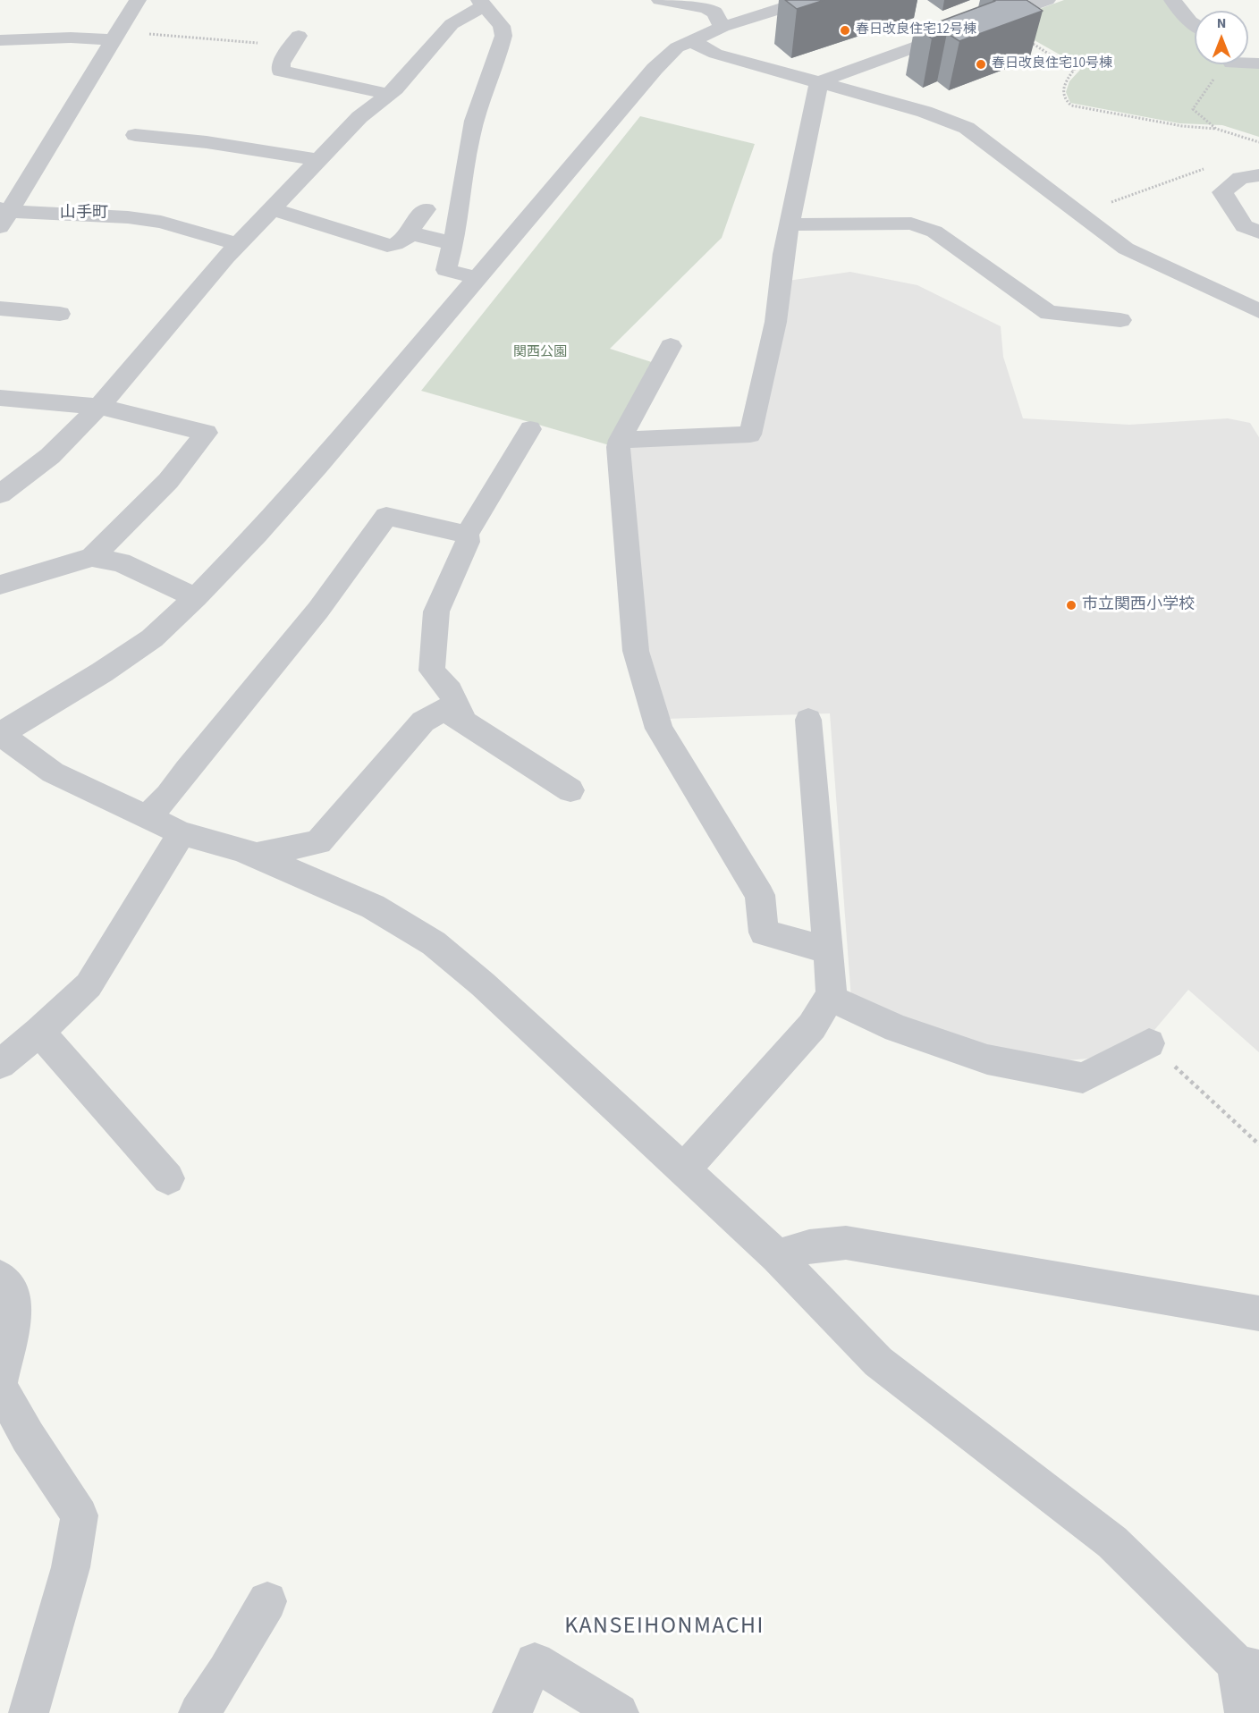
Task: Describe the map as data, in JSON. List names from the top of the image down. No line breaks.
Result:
{"districts":["山手町","KANSEIHONMACHI"],"parks":["関西公園"],"places":["春日改良住宅12号棟","春日改良住宅10号棟","市立関西小学校"],"north":"top"}
